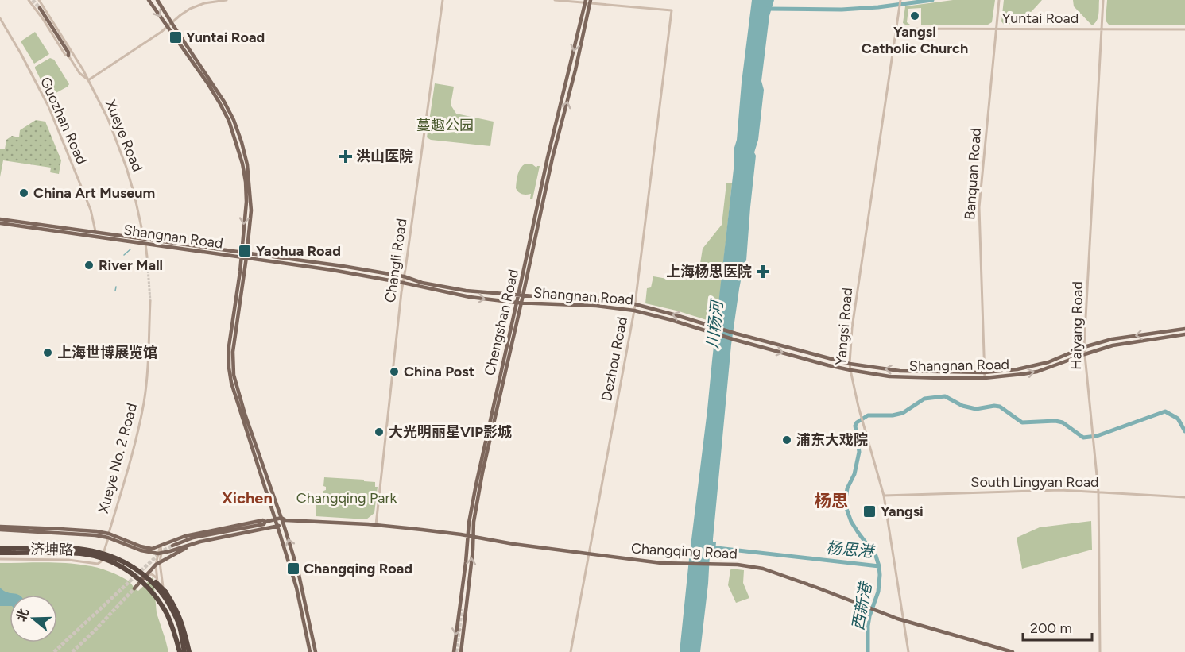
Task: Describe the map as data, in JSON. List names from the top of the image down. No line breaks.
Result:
{"streets":{"main road":["Shangnan Road","Chengshan Road","Changqing Road"],"street":["Yuntai Road","Guozhan Road","Xueye Road","Banquan Road","Changli Road","Haiyang Road","Yangsi Road","Dezhou Road","Xueye No. 2 Road","South Lingyan Road","济坤路"]},"crossings":[["Yuntai Road","Banquan Road"],["Yuntai Road","Haiyang Road"],["Yuntai Road","Yangsi Road"],["Guozhan Road","Shangnan Road"],["Xueye Road","Shangnan Road"],["Banquan Road","Shangnan Road"],["Shangnan Road","Changli Road"],["Shangnan Road","Chengshan Road"],["Shangnan Road","Haiyang Road"],["Shangnan Road","Yangsi Road"],["Shangnan Road","Dezhou Road"],["Changli Road","Changqing Road"],["Chengshan Road","Dezhou Road"],["Chengshan Road","Changqing Road"],["Haiyang Road","South Lingyan Road"],["Yangsi Road","South Lingyan Road"],["Yangsi Road","Changqing Road"],["Dezhou Road","Changqing Road"],["Xueye No. 2 Road","济坤路"]],"districts":["Xichen","杨思"],"water":["川杨河","杨思港","西新港"],"parks":["蔓趣公园","Changqing Park"],"places":{"other":["Yangsi Catholic Church","China Art Museum","River Mall","上海世博展览馆","China Post","大光明丽星VIP影城","浦东大戏院"],"transit":["Yuntai Road","Yaohua Road","Yangsi","Changqing Road"],"health":["洪山医院","上海杨思医院"]},"scale_bar":"200 m","north":"left"}
